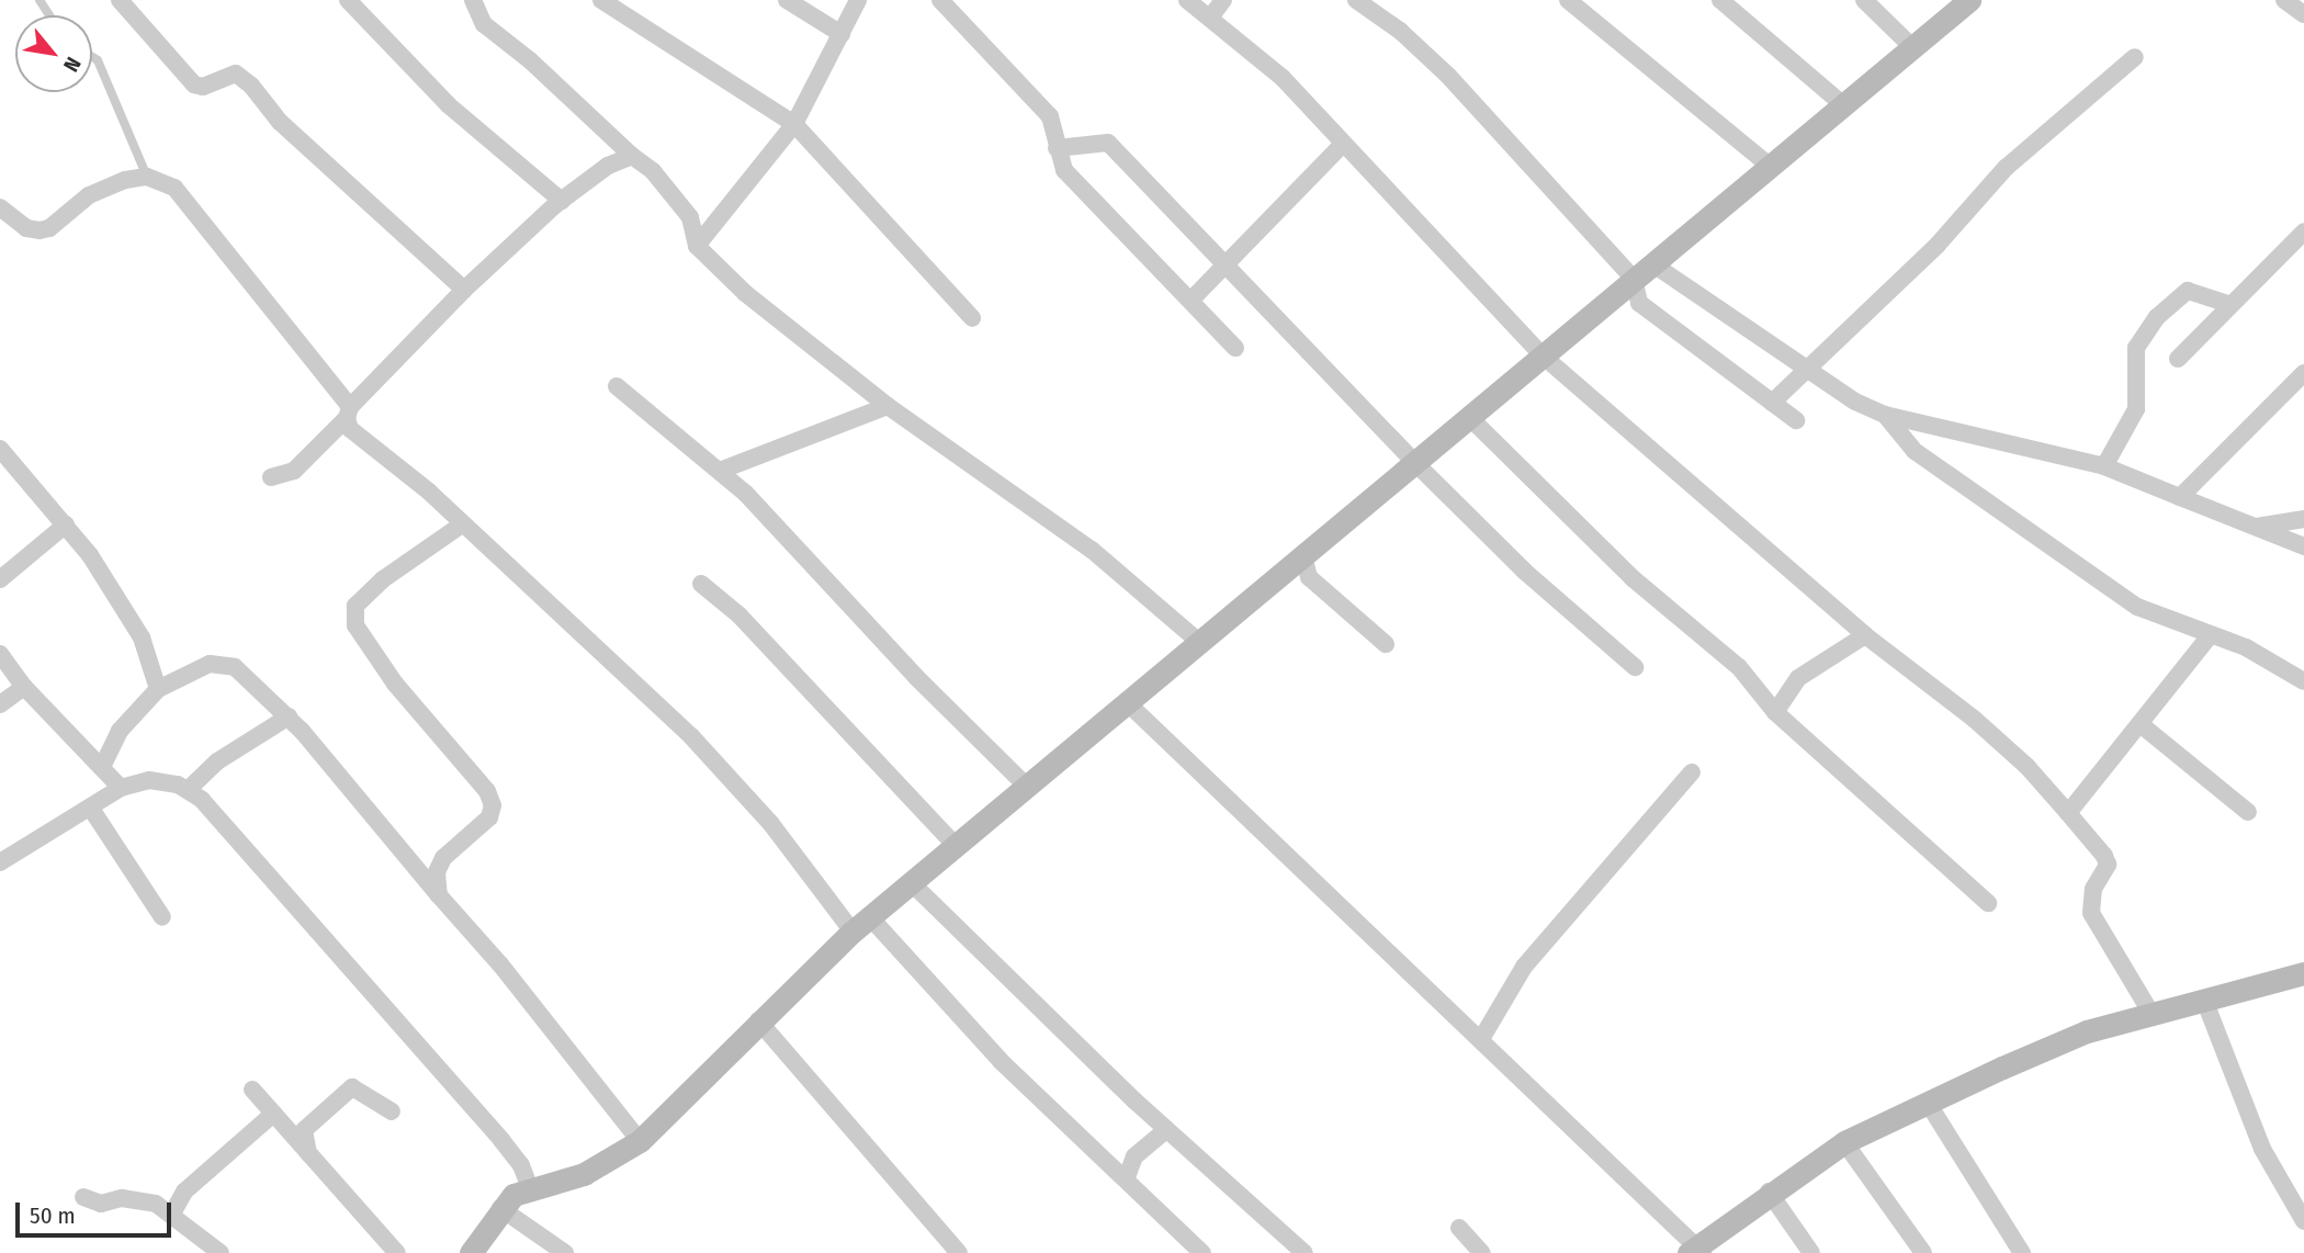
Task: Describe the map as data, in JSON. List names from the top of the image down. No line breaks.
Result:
{"scale_bar":"50 m","north":"bottom right"}
